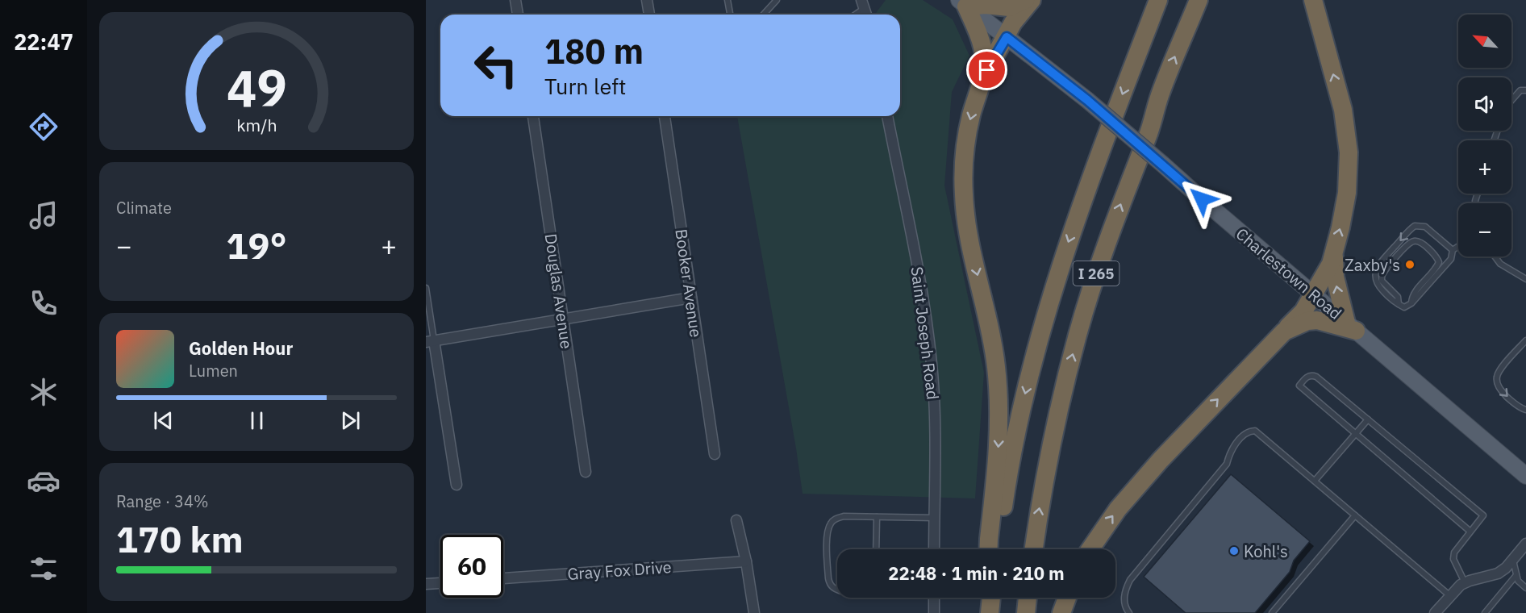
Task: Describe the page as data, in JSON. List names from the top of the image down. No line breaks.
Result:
{"streets":{"highway":["I 265"],"main road":["Charlestown Road"],"street":["Booker Avenue","Douglas Avenue","Saint Joseph Road","Gray Fox Drive"]},"places":["Zaxby's","Kohl's"],"north":"top left","page":{"tabs":"22:47","map_buttons":["+","−"],"turn":["180 m","Turn left"],"tile":["Climate",["Range · 34%","170 km"]],"heat":["−","19°","+"],"song":["Golden Hour","Lumen"],"limit":"60","trip":"22:48 · 1 min · 210 m","gauge":["49","km/h"]}}
